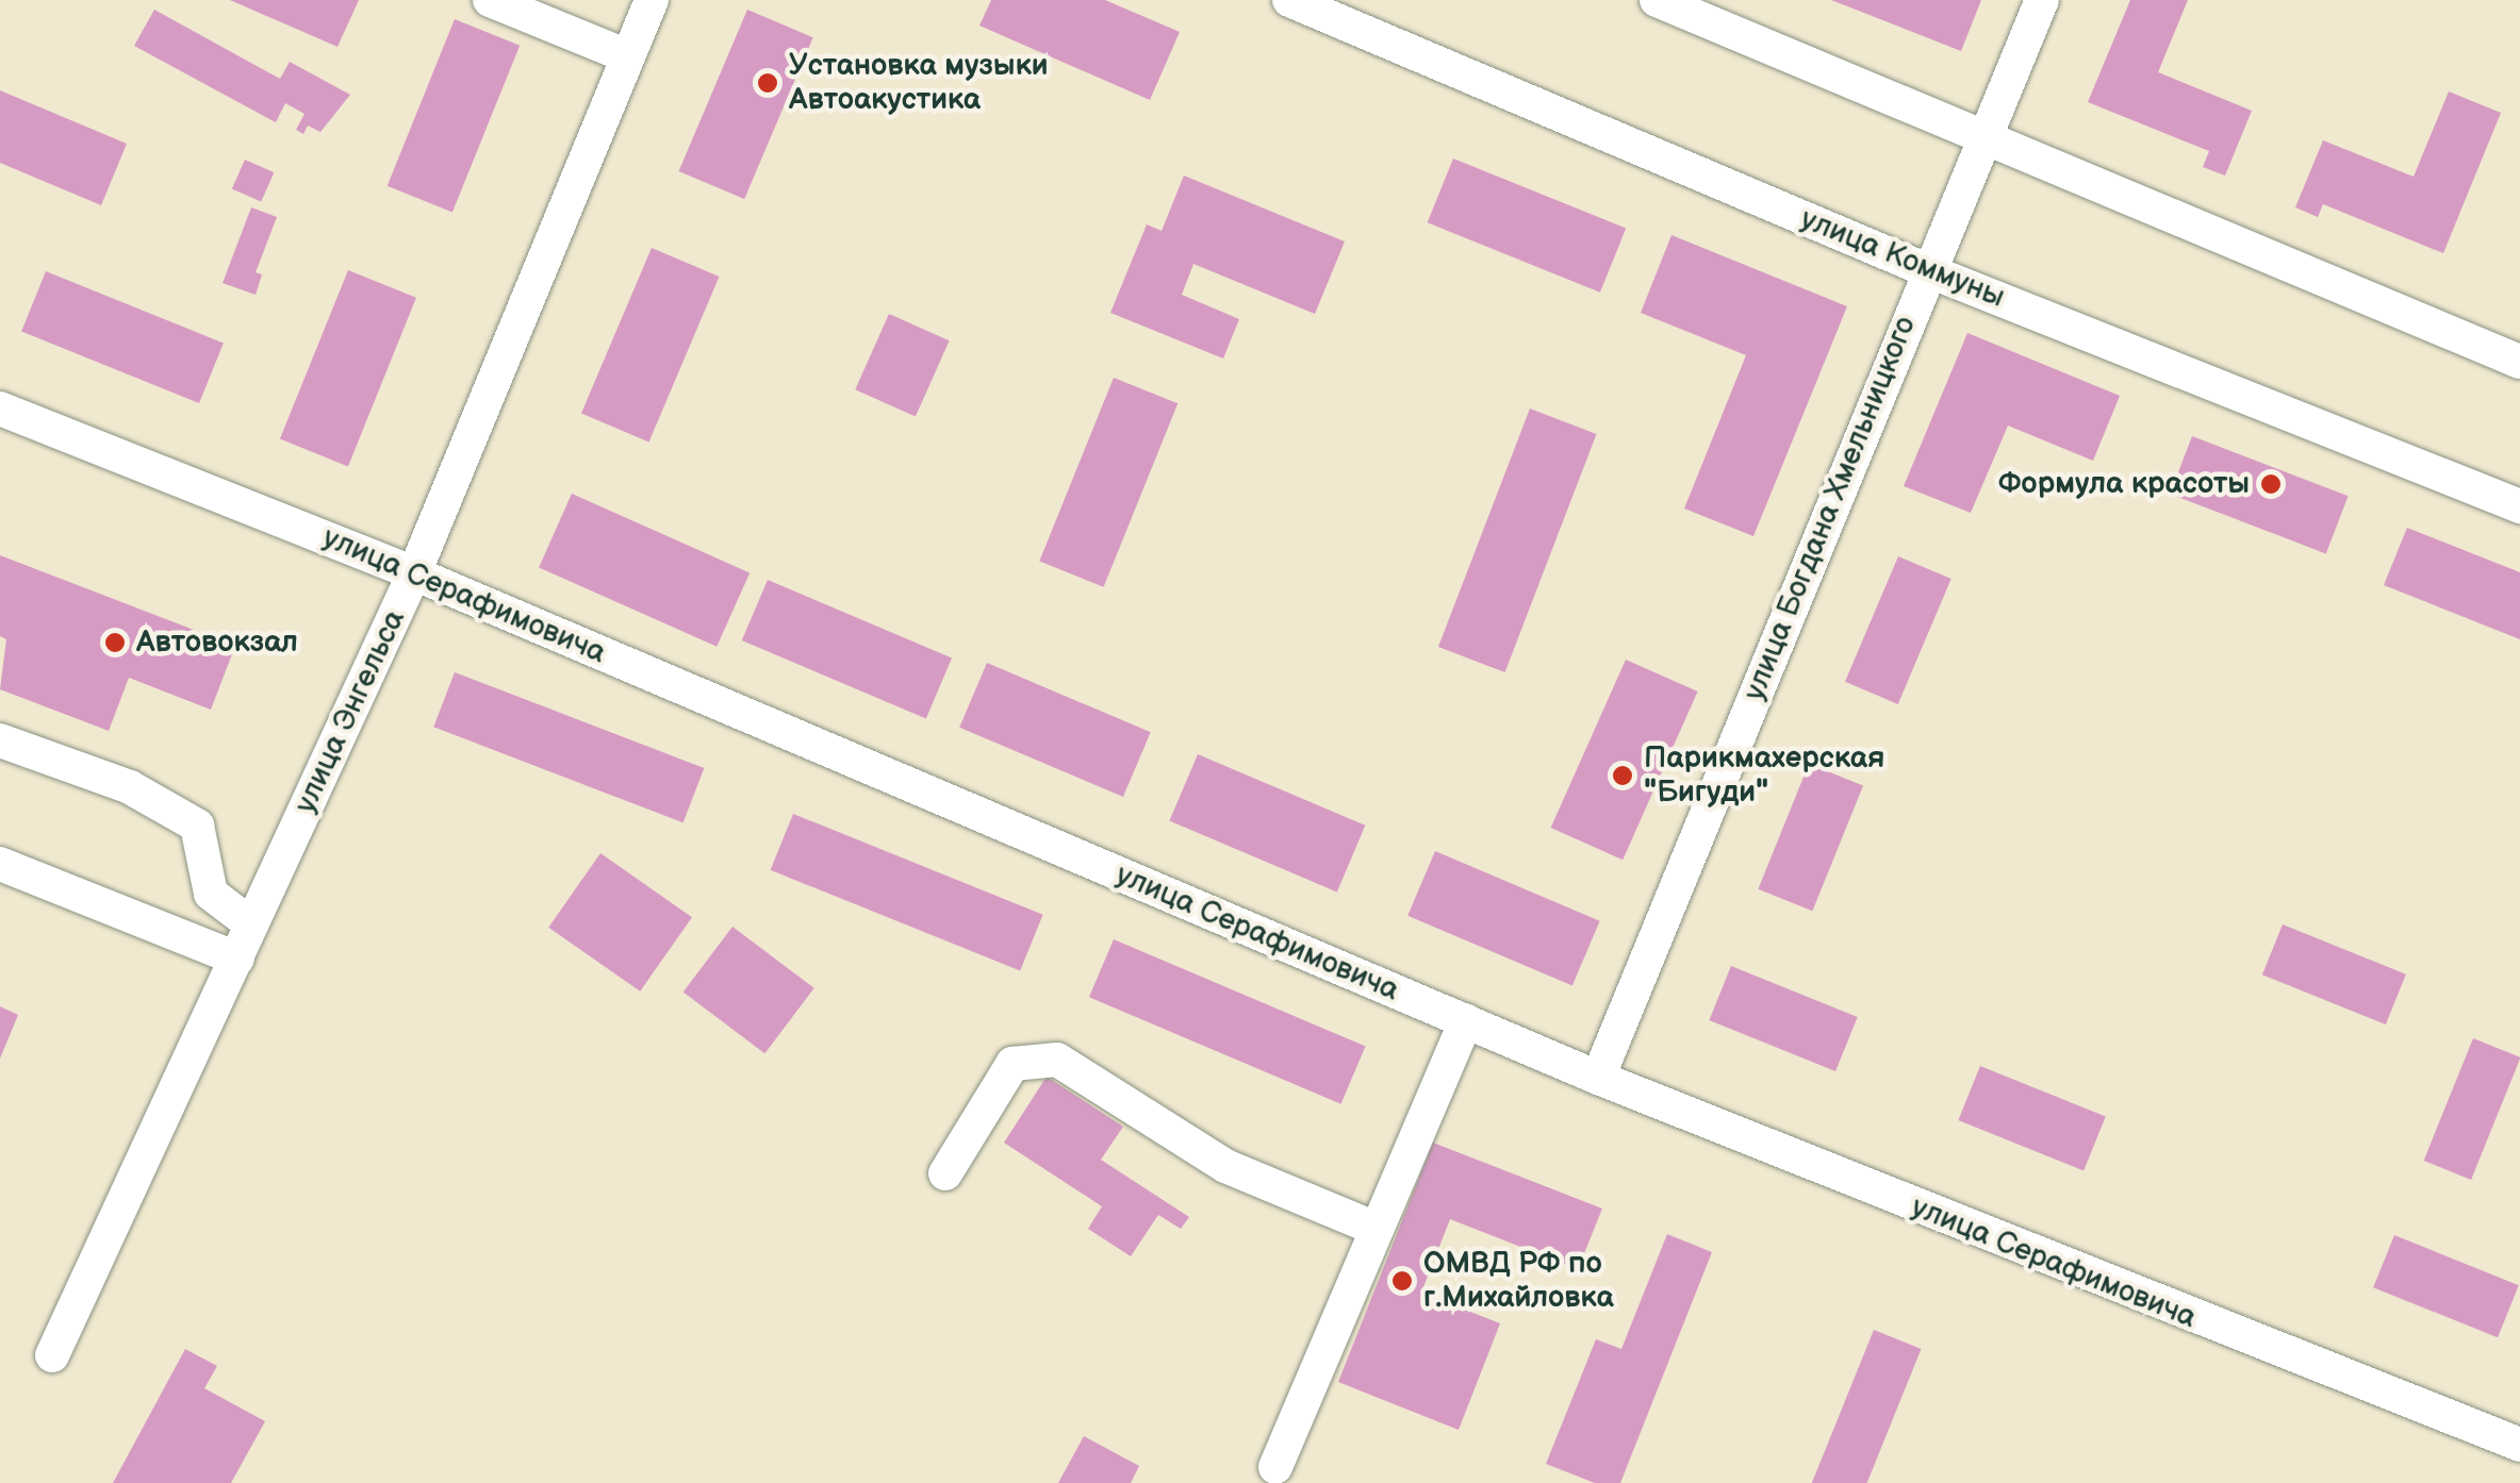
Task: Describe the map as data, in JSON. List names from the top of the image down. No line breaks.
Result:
{"streets":{"street":["улица Коммуны","улица Богдана Хмельницкого","улица Серафимовича","улица Энгельса"]},"crossings":[["улица Коммуны","улица Богдана Хмельницкого"],["улица Богдана Хмельницкого","улица Серафимовича"],["улица Серафимовича","улица Энгельса"]],"places":["Установка музыки Автоакустика","Формула красоты","Автовокзал","Парикмахерская \"Бигуди\"","ОМВД РФ по г.Михайловка"]}
